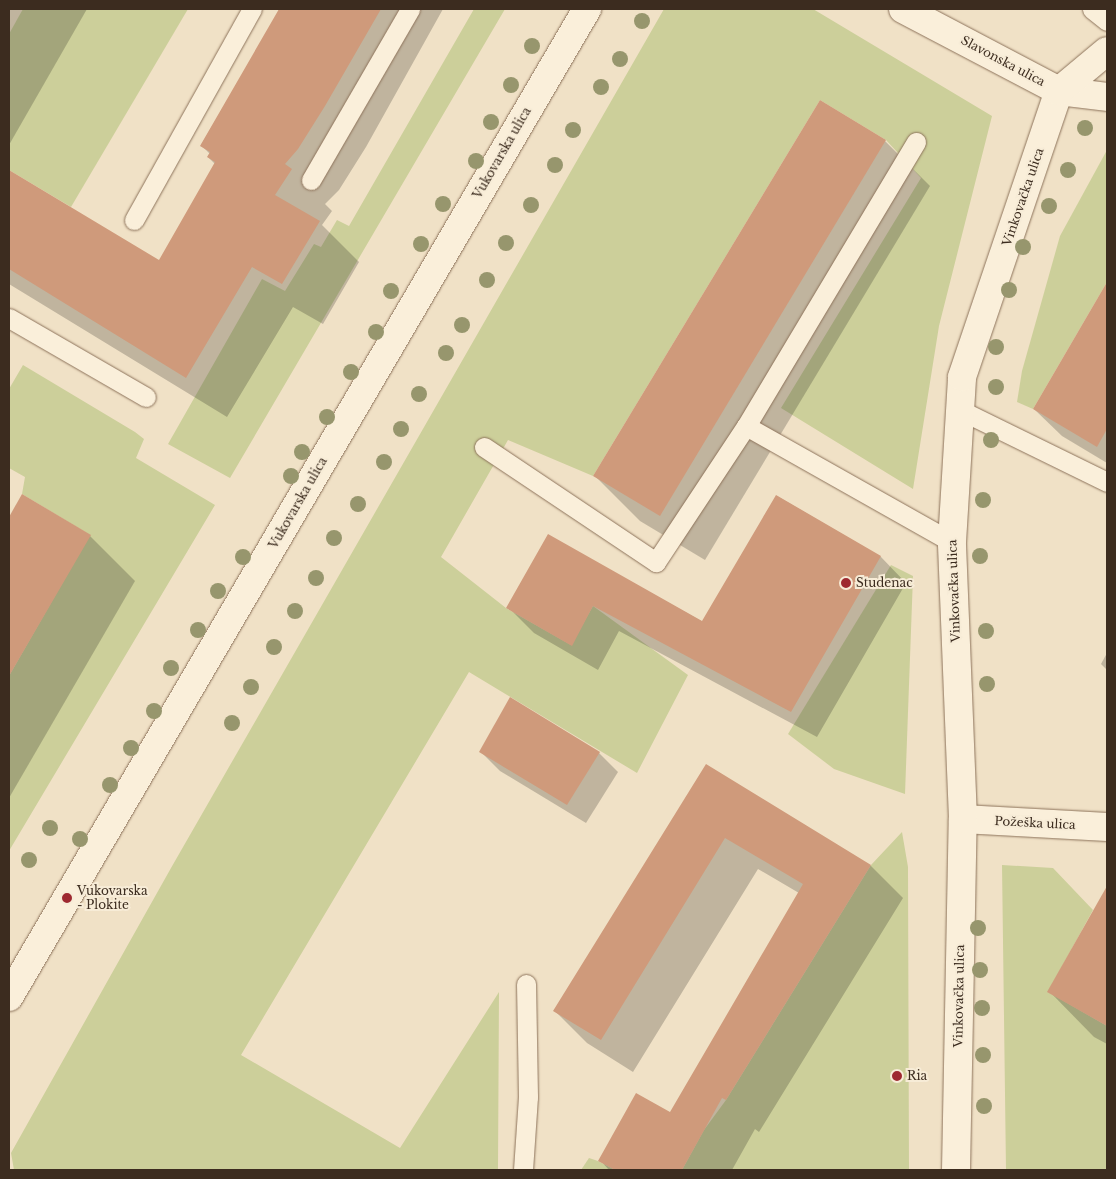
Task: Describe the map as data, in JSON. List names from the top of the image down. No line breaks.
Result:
{"streets":{"street":["Slavonska ulica","Vukovarska ulica","Vinkovačka ulica","Požeška ulica"]},"crossings":[["Slavonska ulica","Vinkovačka ulica"],["Vinkovačka ulica","Požeška ulica"]],"places":["Studenac","Vukovarska - Plokite","Ria"]}
